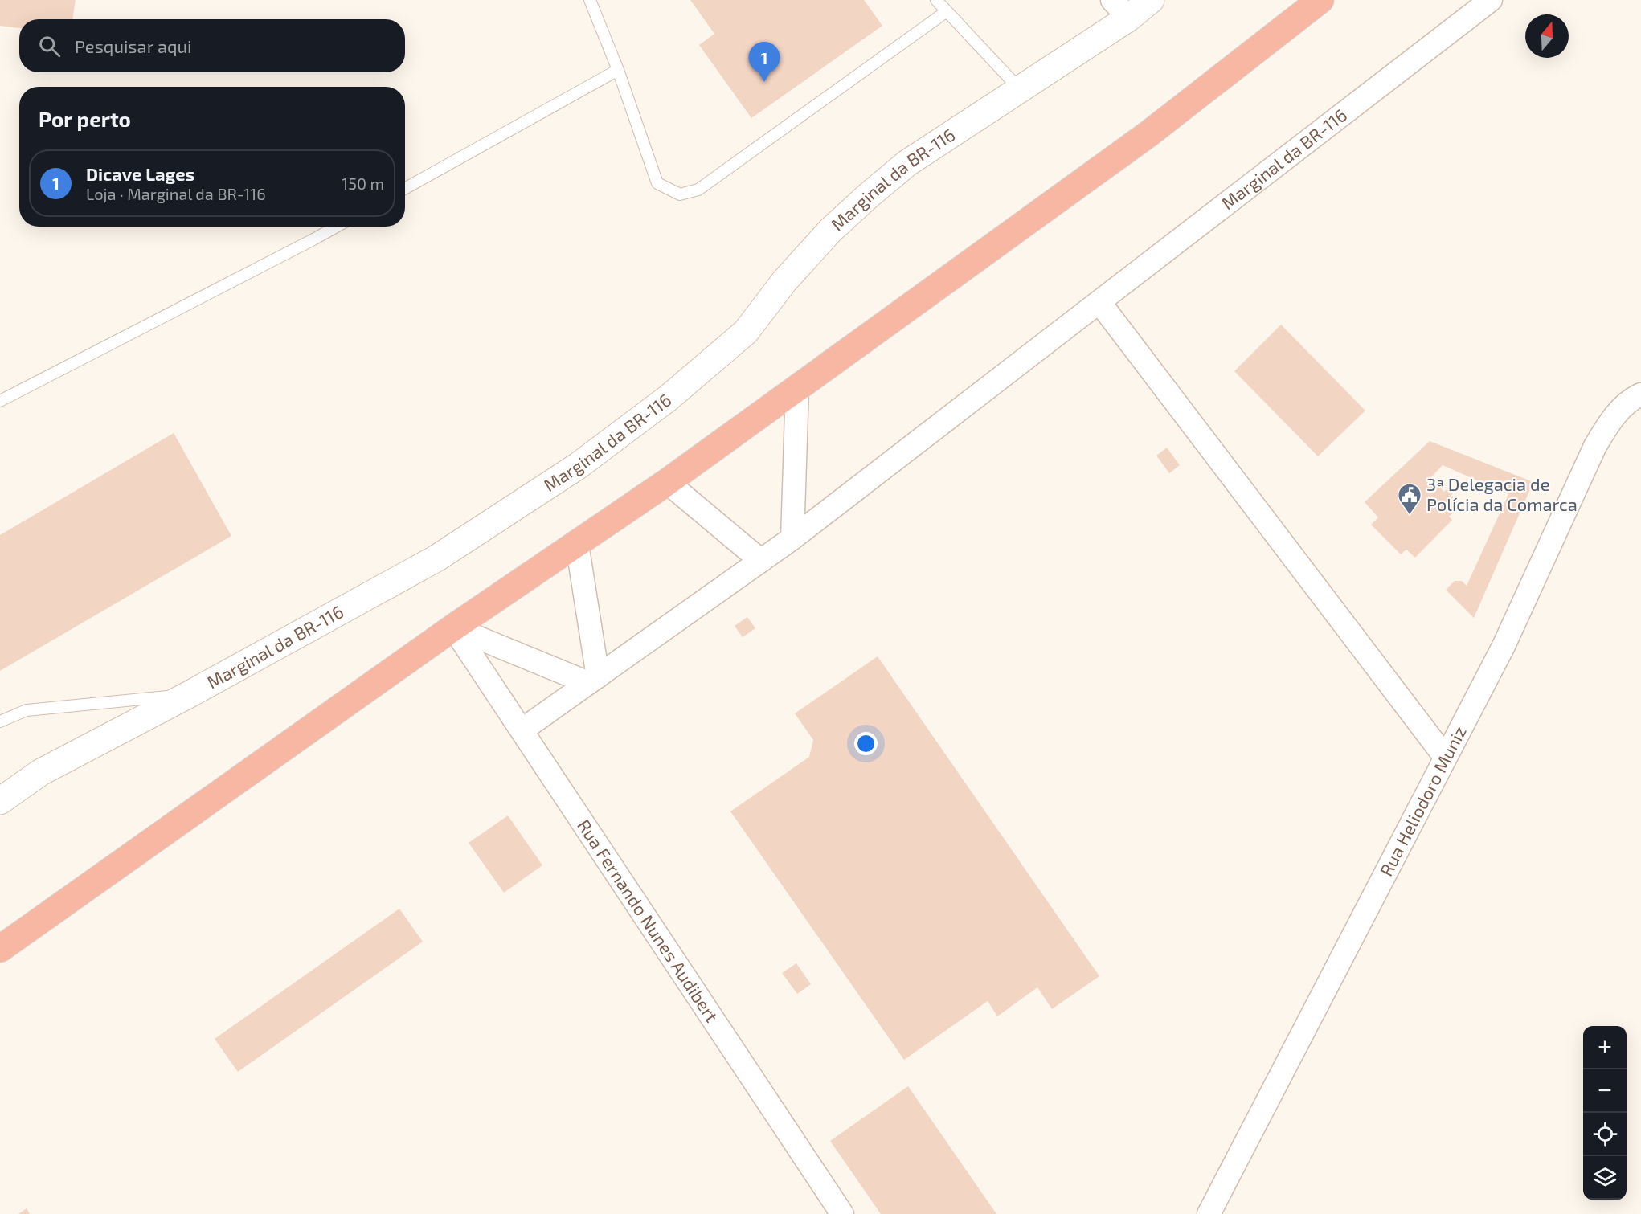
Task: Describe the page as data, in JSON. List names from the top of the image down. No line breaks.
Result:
{"streets":{"street":["Marginal da BR-116","Rua Heliodoro Muniz","Rua Fernando Nunes Audibert"]},"crossings":[["Marginal da BR-116","Rua Fernando Nunes Audibert"]],"places":{"public building":["3ª Delegacia de Polícia da Comarca"]},"north":"top","page":{"search":"Pesquisar aqui","pins":"1","heading":"Por perto","list":[{"mark":"1","name":"Dicave Lages","note":"Loja · Marginal da BR-116","value":"150 m"}],"map_buttons":["+","−"]}}
